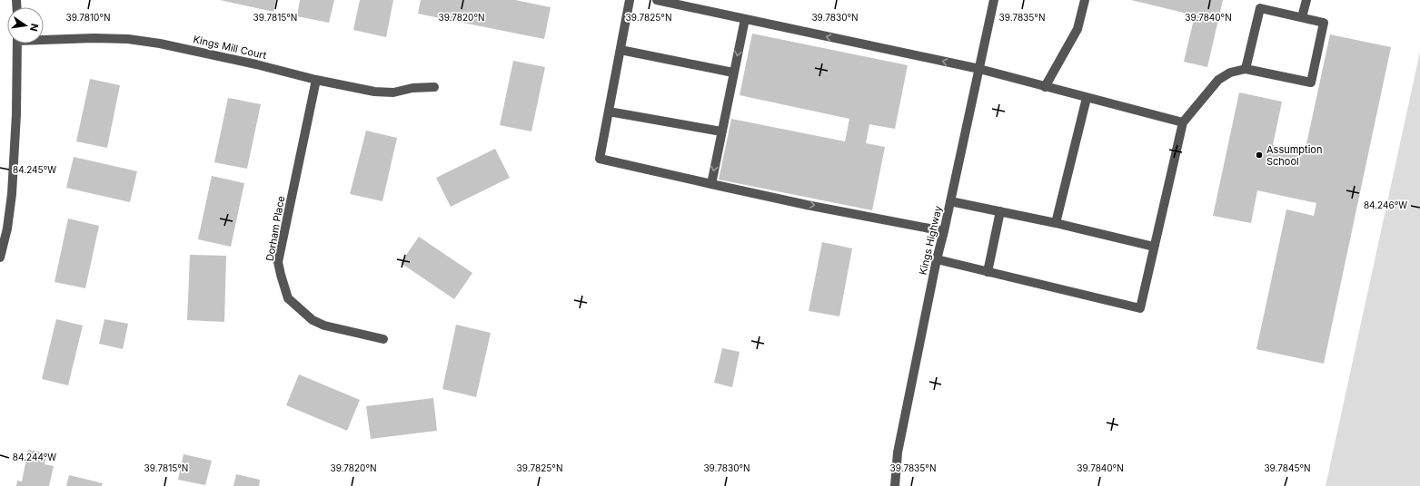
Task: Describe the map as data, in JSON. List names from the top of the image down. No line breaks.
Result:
{"streets":{"street":["Kings Mill Court","Dorham Place","Kings Highway"]},"crossings":[["Kings Mill Court","Dorham Place"]],"places":["Assumption School"],"north":"right","coordinates":["39.7810°N","39.7815°N","39.7820°N","39.7825°N","39.7830°N","39.7835°N","39.7840°N","84.245°W","84.246°W","84.244°W","39.7845°N"]}
